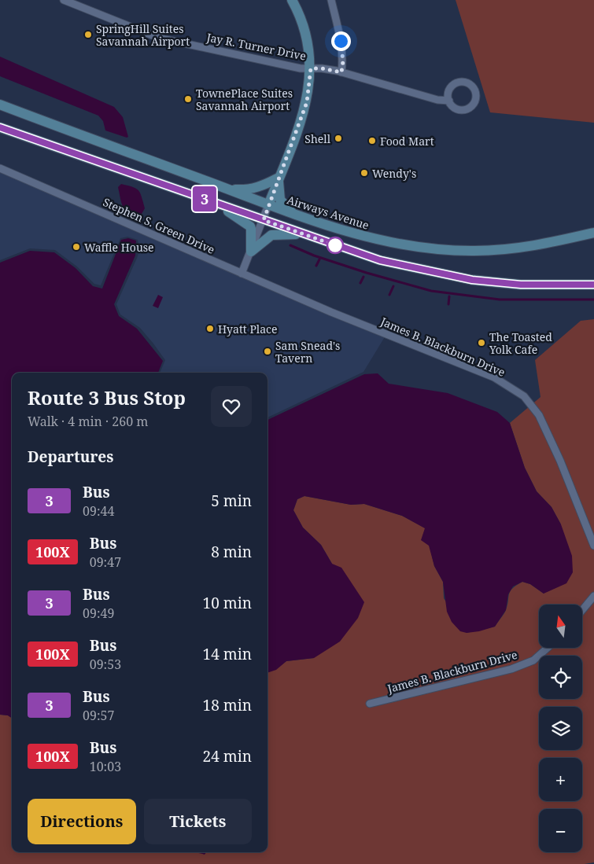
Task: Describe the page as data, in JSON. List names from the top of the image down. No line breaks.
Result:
{"streets":{"main road":["Airways Avenue"],"street":["Jay R. Turner Drive","Stephen S. Green Drive","James B. Blackburn Drive"]},"crossings":[["Stephen S. Green Drive","James B. Blackburn Drive"]],"places":["SpringHill Suites Savannah Airport","TownePlace Suites Savannah Airport","Shell","Food Mart","Wendy's","Waffle House","Hyatt Place","The Toasted Yolk Cafe","Sam Snead's Tavern"],"lines":["bus line 3"],"north":"top","page":{"on_map":"3","heading":[["Route 3 Bus Stop","Walk · 4 min · 260 m"],"Departures"],"list":[{"mark":"3","name":"Bus","note":"09:44","value":"5 min"},{"mark":"100X","name":"Bus","note":"09:47","value":"8 min"},{"mark":"3","name":"Bus","note":"09:49","value":"10 min"},{"mark":"100X","name":"Bus","note":"09:53","value":"14 min"},{"mark":"3","name":"Bus","note":"09:57","value":"18 min"},{"mark":"100X","name":"Bus","note":"10:03","value":"24 min"}],"map_buttons":["+","−"],"buttons":["Directions","Tickets"]}}
